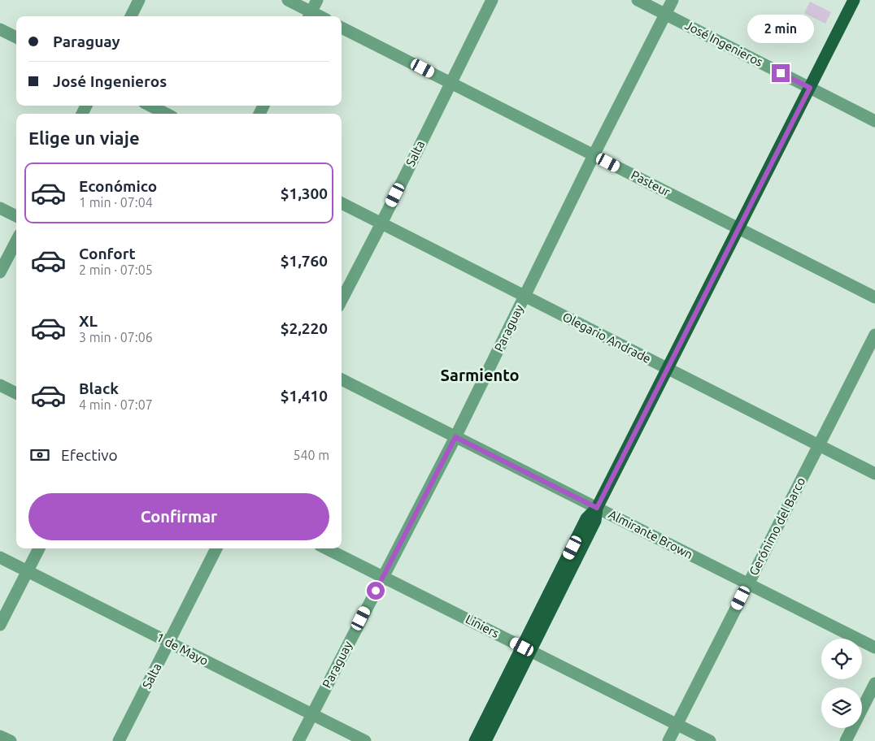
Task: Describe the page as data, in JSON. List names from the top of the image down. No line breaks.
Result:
{"streets":{"street":["José Ingenieros","Salta","Pasteur","Paraguay","Olegario Andrade","Gerónimo del Barco","Almirante Brown","Liniers","1 de Mayo"]},"crossings":[["José Ingenieros","Paraguay"],["Salta","Pasteur"],["Salta","Olegario Andrade"],["Salta","1 de Mayo"],["Pasteur","Paraguay"],["Paraguay","Olegario Andrade"],["Paraguay","Almirante Brown"],["Paraguay","Liniers"],["Paraguay","1 de Mayo"],["Olegario Andrade","Gerónimo del Barco"],["Gerónimo del Barco","Almirante Brown"],["Gerónimo del Barco","Liniers"]],"districts":["Sarmiento"],"page":{"bubble":"2 min","banner":["Paraguay","José Ingenieros"],"heading":"Elige un viaje","list":[{"name":"Económico","note":"1 min · 07:04","value":"$1,300"},{"name":"Confort","note":"2 min · 07:05","value":"$1,760"},{"name":"XL","note":"3 min · 07:06","value":"$2,220"},{"name":"Black","note":"4 min · 07:07","value":"$1,410"}],"pay":["Efectivo","540 m"],"buttons":"Confirmar"}}
